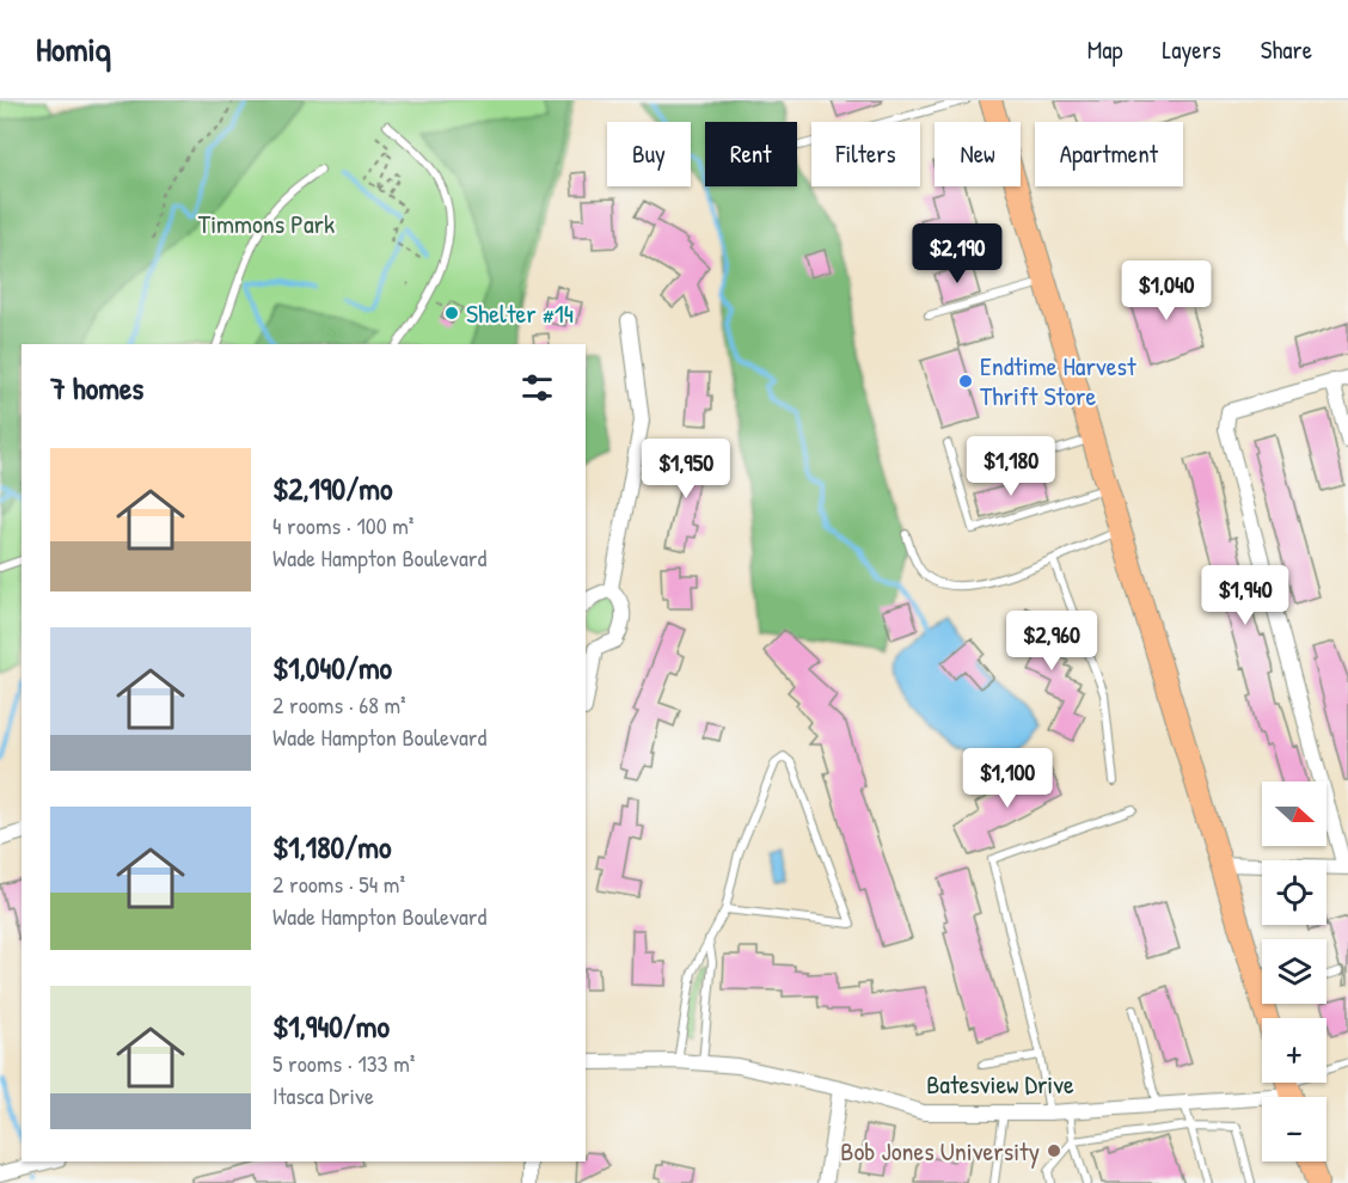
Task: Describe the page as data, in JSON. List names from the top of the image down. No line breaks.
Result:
{"streets":{"street":["Batesview Drive"]},"parks":["Timmons Park"],"places":["Shelter #14","Endtime Harvest Thrift Store","Bob Jones University"],"north":"right","page":{"header":"Homiq","nav":["Map","Layers","Share"],"chip":["Buy","Rent","Filters","New","Apartment"],"price":["$2,190","$1,040","$1,180","$1,950","$1,940","$2,960","$1,100"],"heading":"7 homes","list":[{"name":"$2,190/mo","note":"4 rooms · 100 m² · Wade Hampton Boulevard"},{"name":"$1,040/mo","note":"2 rooms · 68 m² · Wade Hampton Boulevard"},{"name":"$1,180/mo","note":"2 rooms · 54 m² · Wade Hampton Boulevard"},{"name":"$1,940/mo","note":"5 rooms · 133 m² · Itasca Drive"}],"map_buttons":["+","−"]}}
